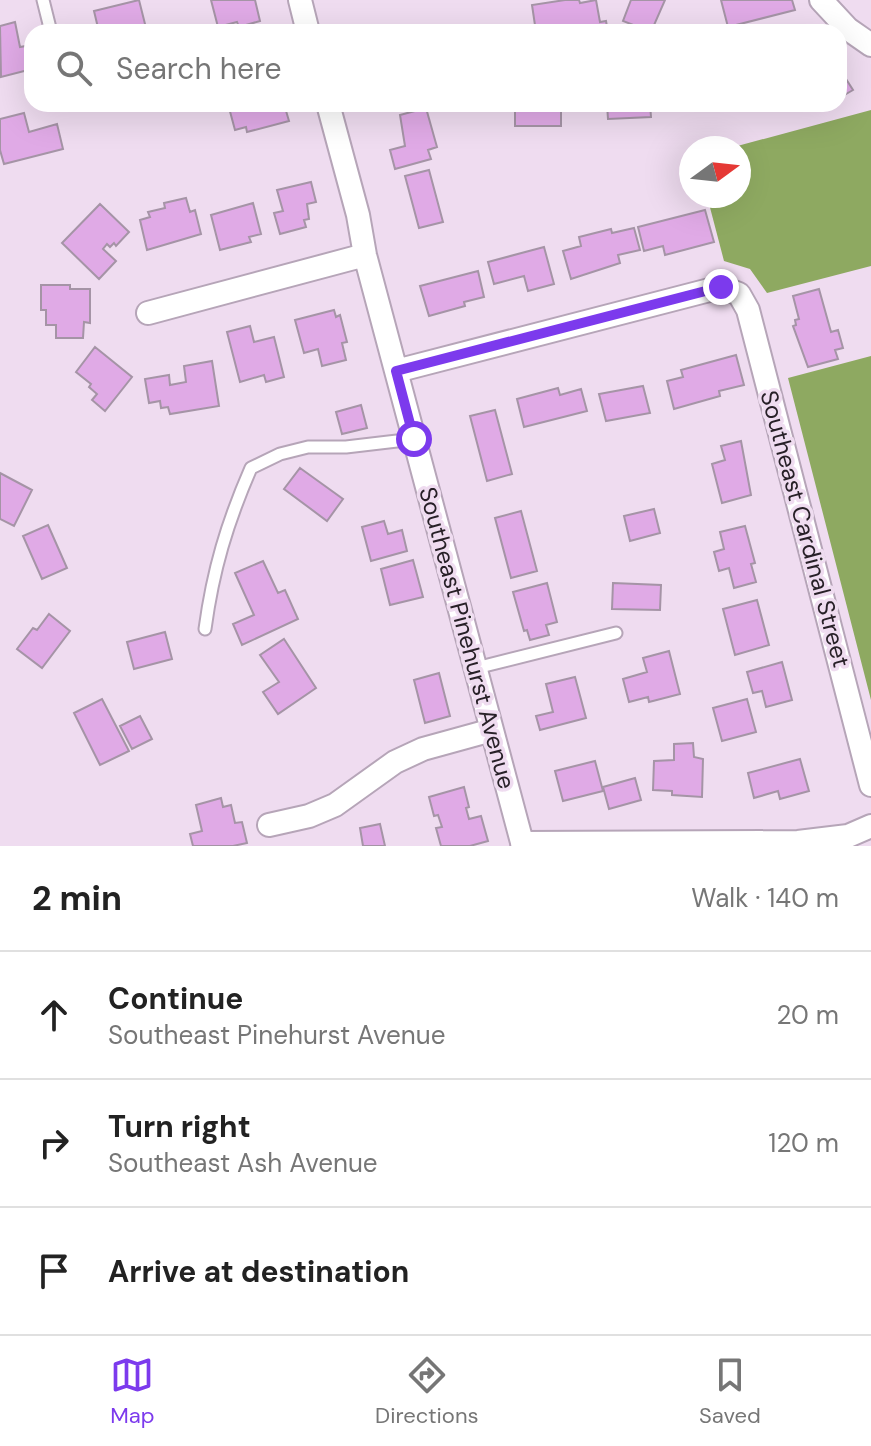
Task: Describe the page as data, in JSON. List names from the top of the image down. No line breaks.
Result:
{"streets":{"street":["Southeast Cardinal Street","Southeast Pinehurst Avenue"]},"crossings":[["Southeast Cardinal Street","Southeast Pinehurst Avenue"]],"north":"right","page":{"search":"Search here","heading":["2 min","Walk · 140 m"],"list":[["Continue","Southeast Pinehurst Avenue","20 m"],["Turn right","Southeast Ash Avenue","120 m"],"Arrive at destination"],"nav":["Map","Directions","Saved"]}}
